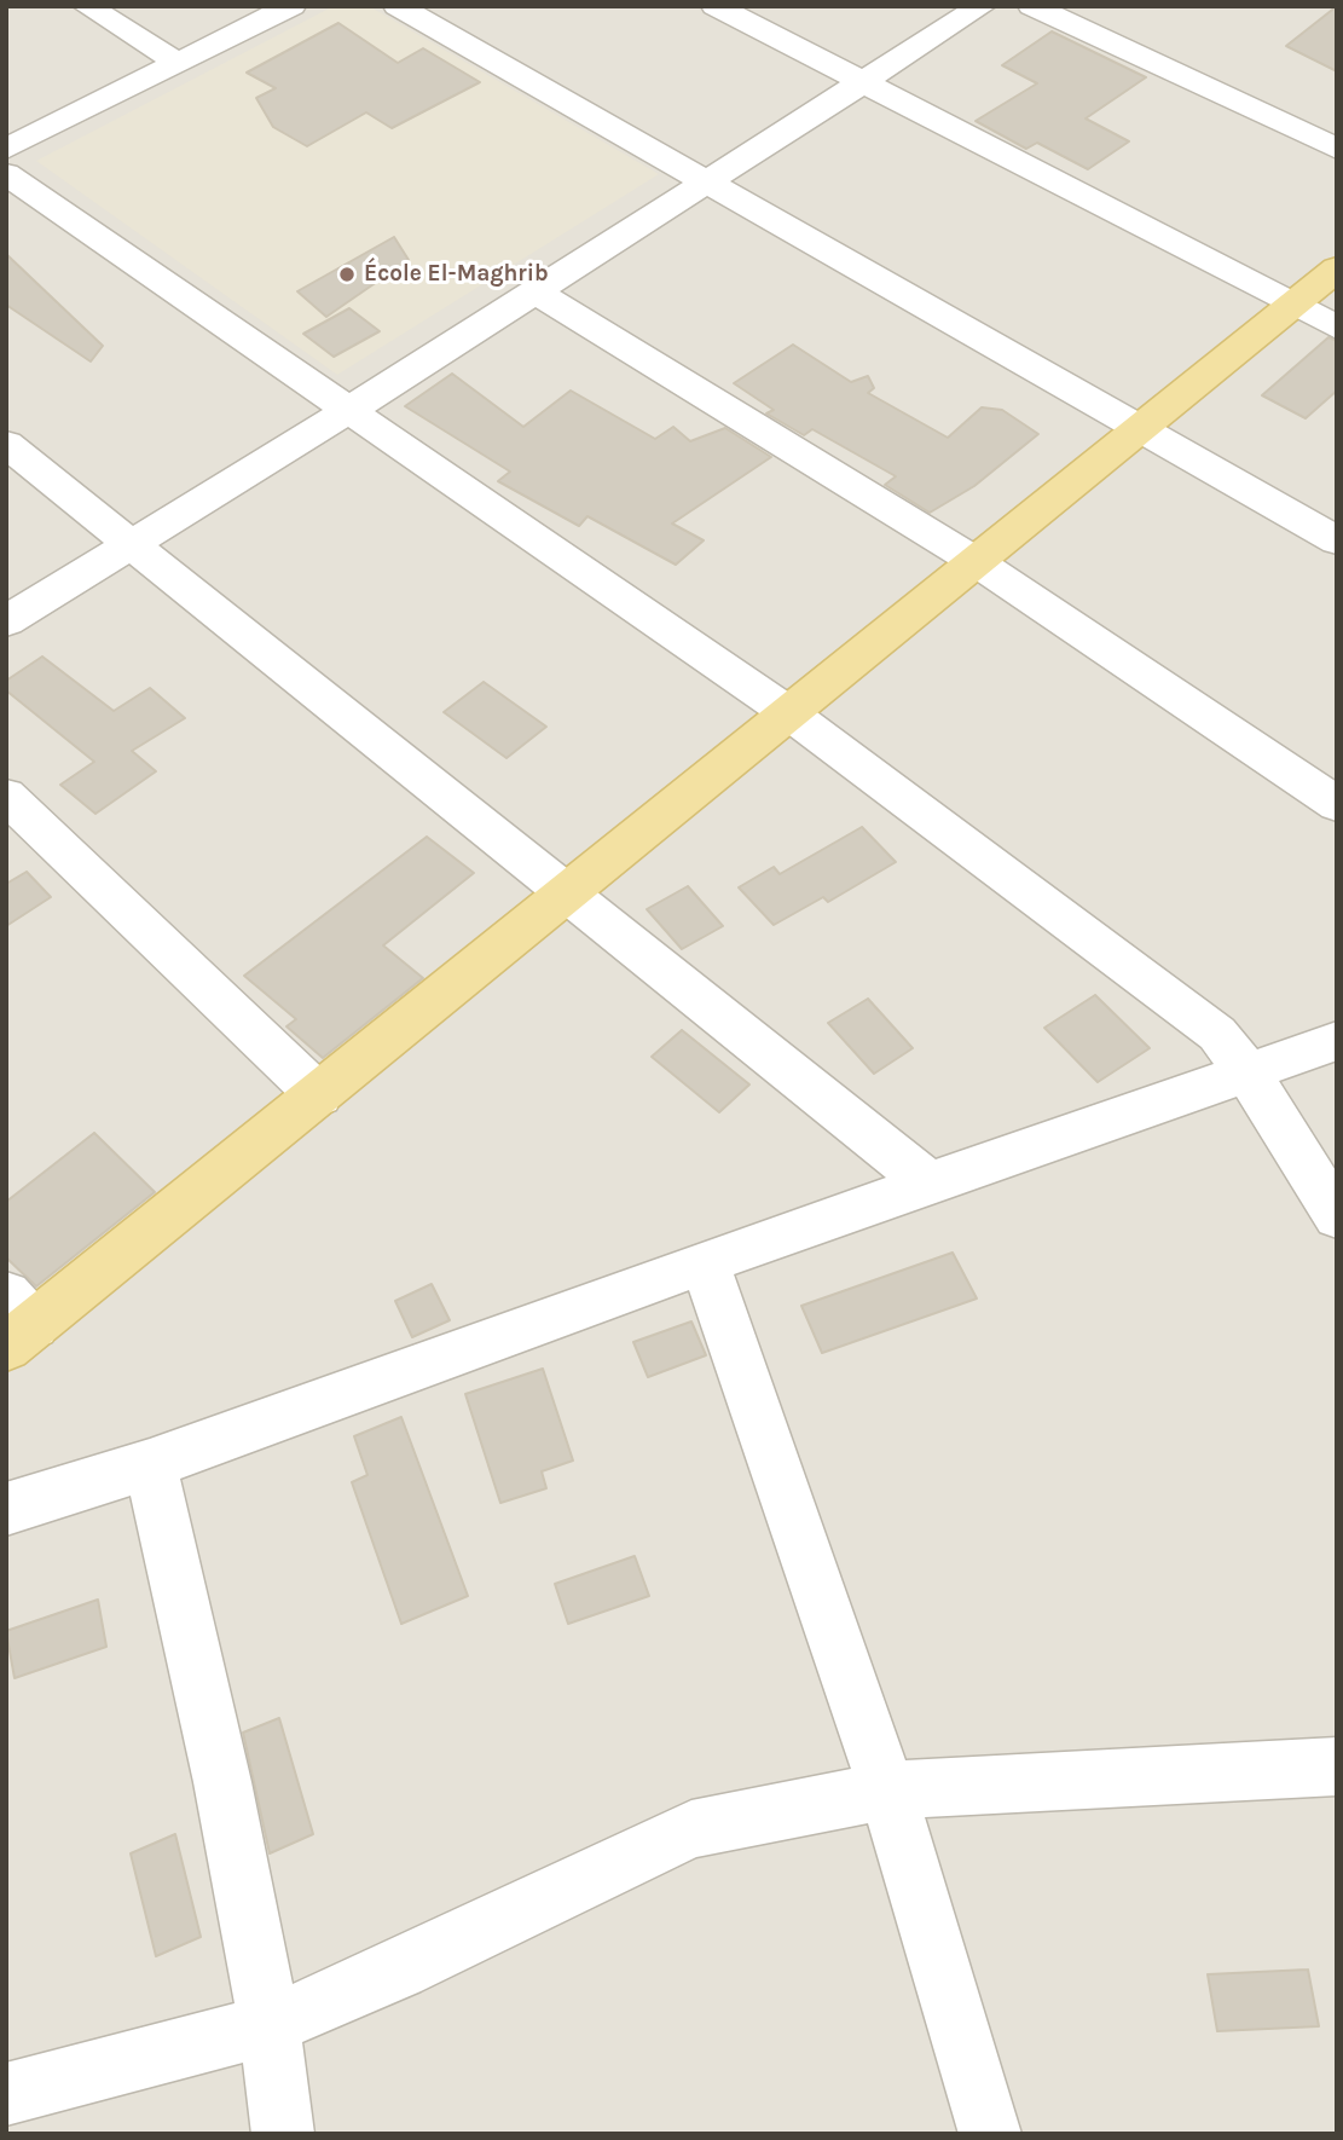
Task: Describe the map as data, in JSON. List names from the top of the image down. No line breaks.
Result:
{"places":["École El-Maghrib"]}
